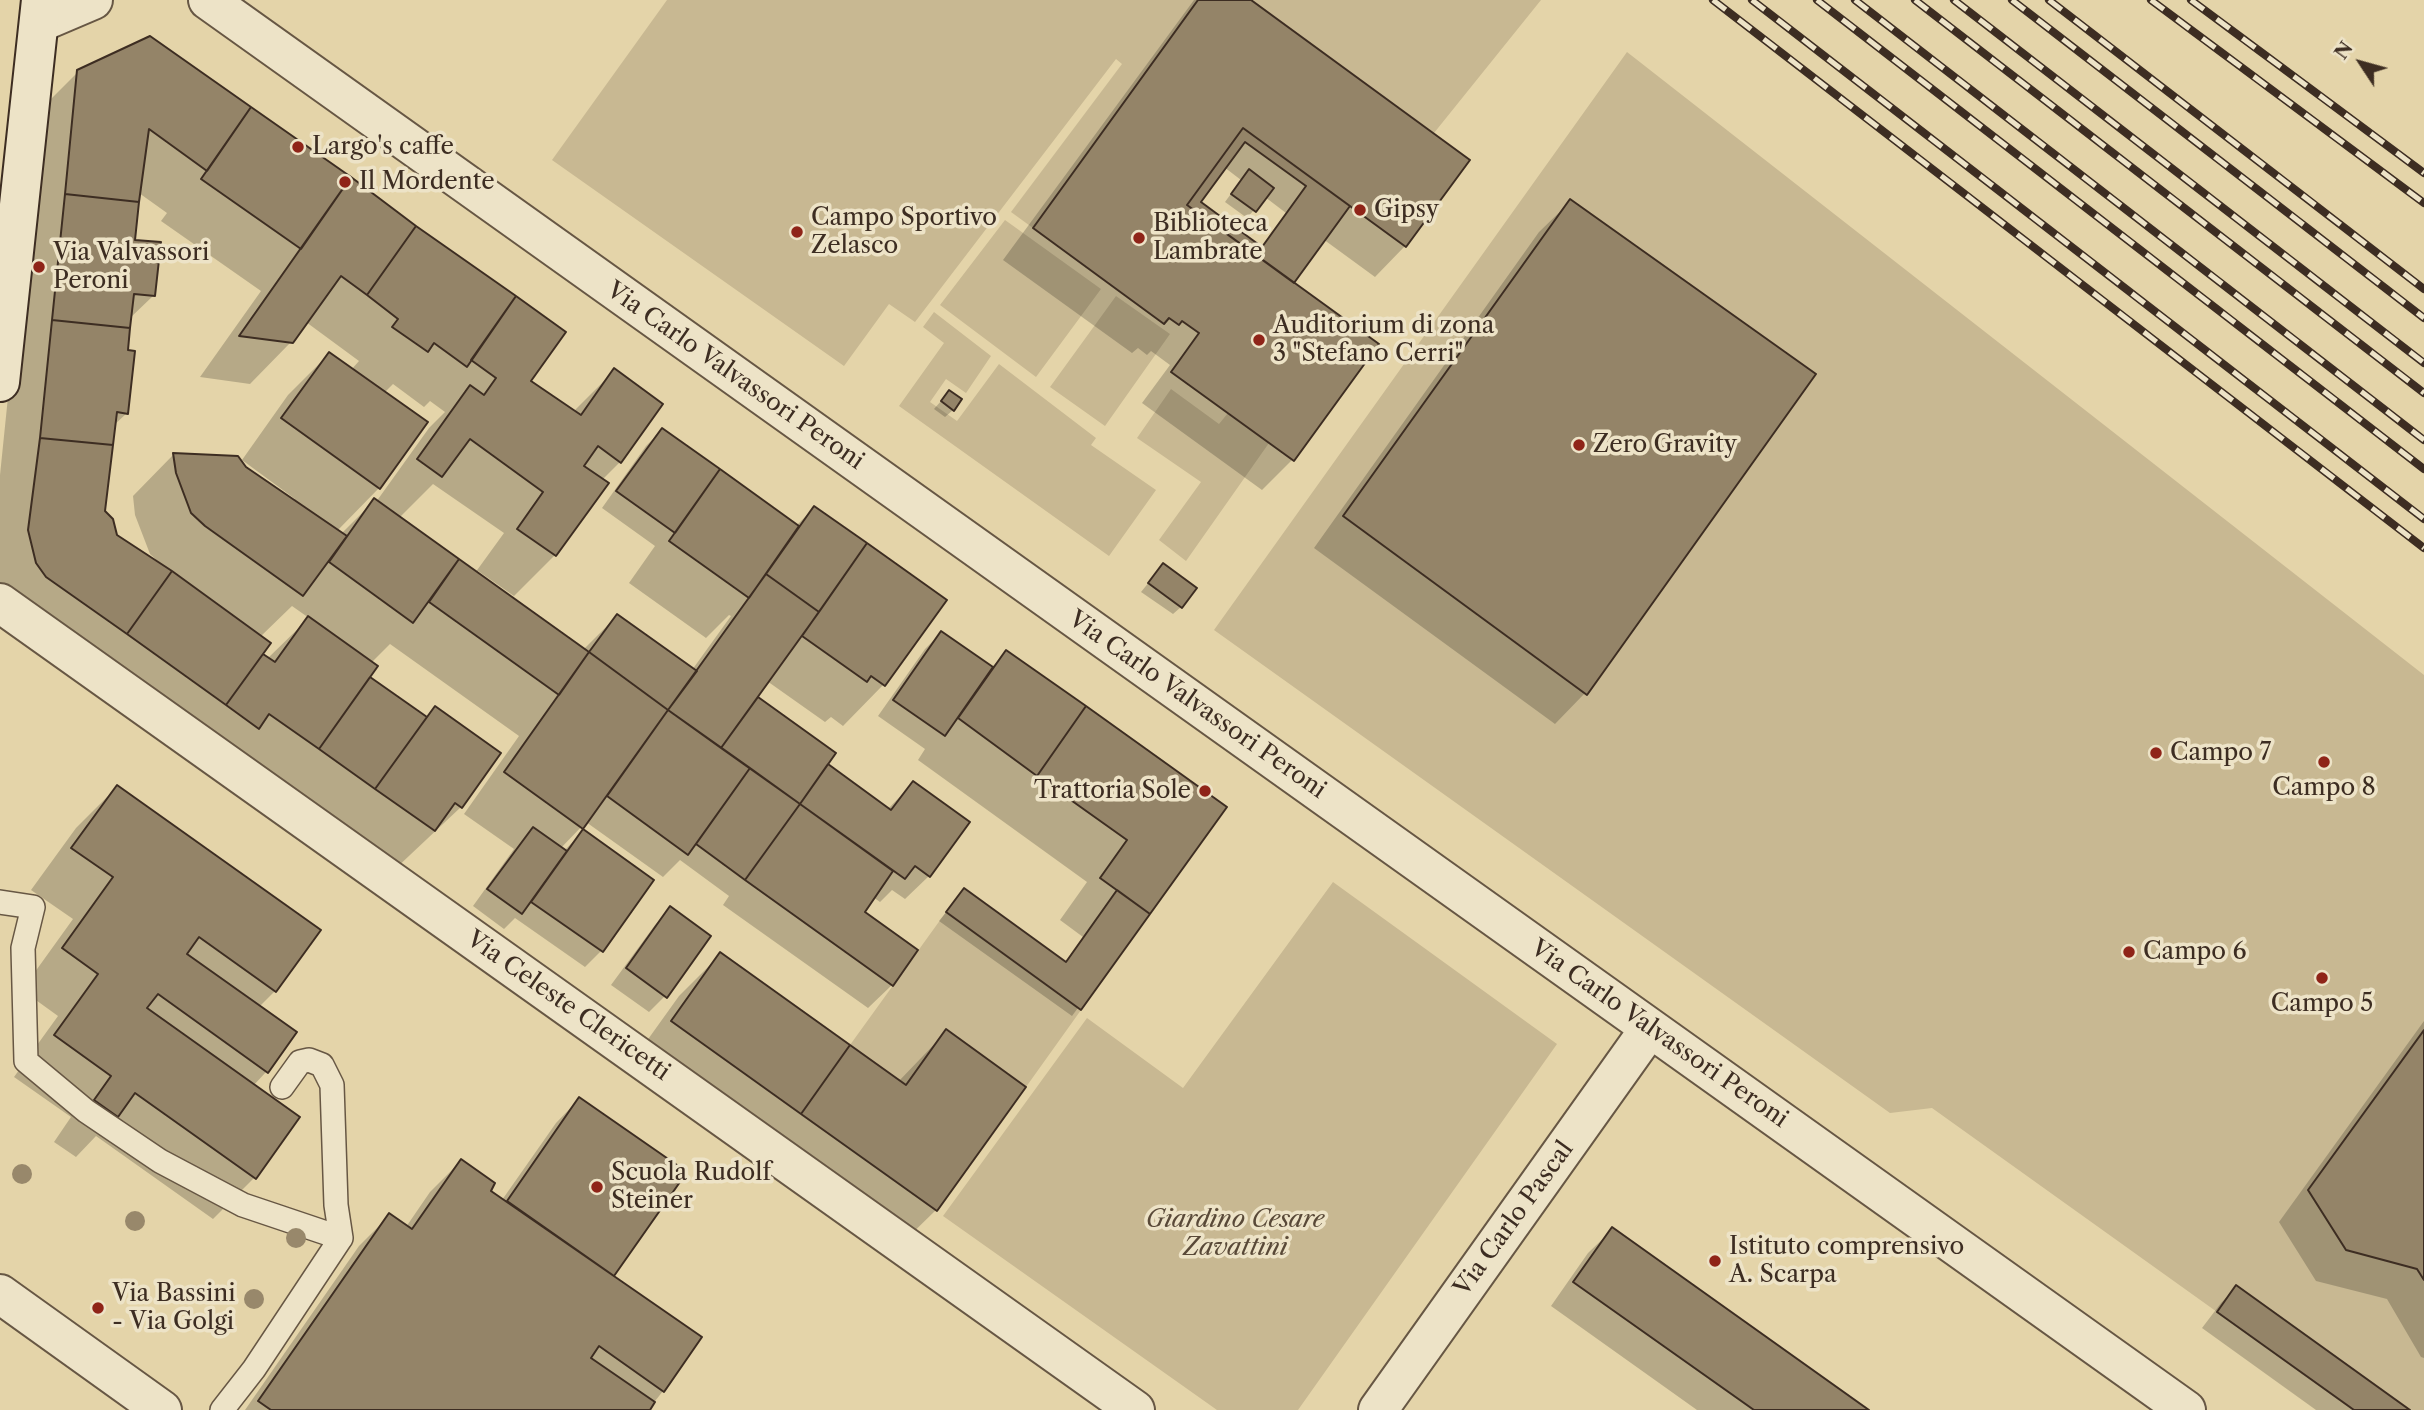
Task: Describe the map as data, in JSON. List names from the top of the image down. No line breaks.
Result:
{"streets":{"street":["Via Carlo Valvassori Peroni","Via Celeste Clericetti","Via Carlo Pascal"]},"crossings":[["Via Carlo Valvassori Peroni","Via Carlo Pascal"]],"parks":["Giardino Cesare Zavattini"],"places":["Largo's caffe","Il Mordente","Gipsy","Campo Sportivo Zelasco","Biblioteca Lambrate","Via Valvassori Peroni","Auditorium di zona 3 \"Stefano Cerri\"","Zero Gravity","Campo 7","Campo 8","Trattoria Sole","Campo 6","Campo 5","Scuola Rudolf Steiner","Istituto comprensivo A. Scarpa","Via Bassini - Via Golgi"],"north":"top left"}
